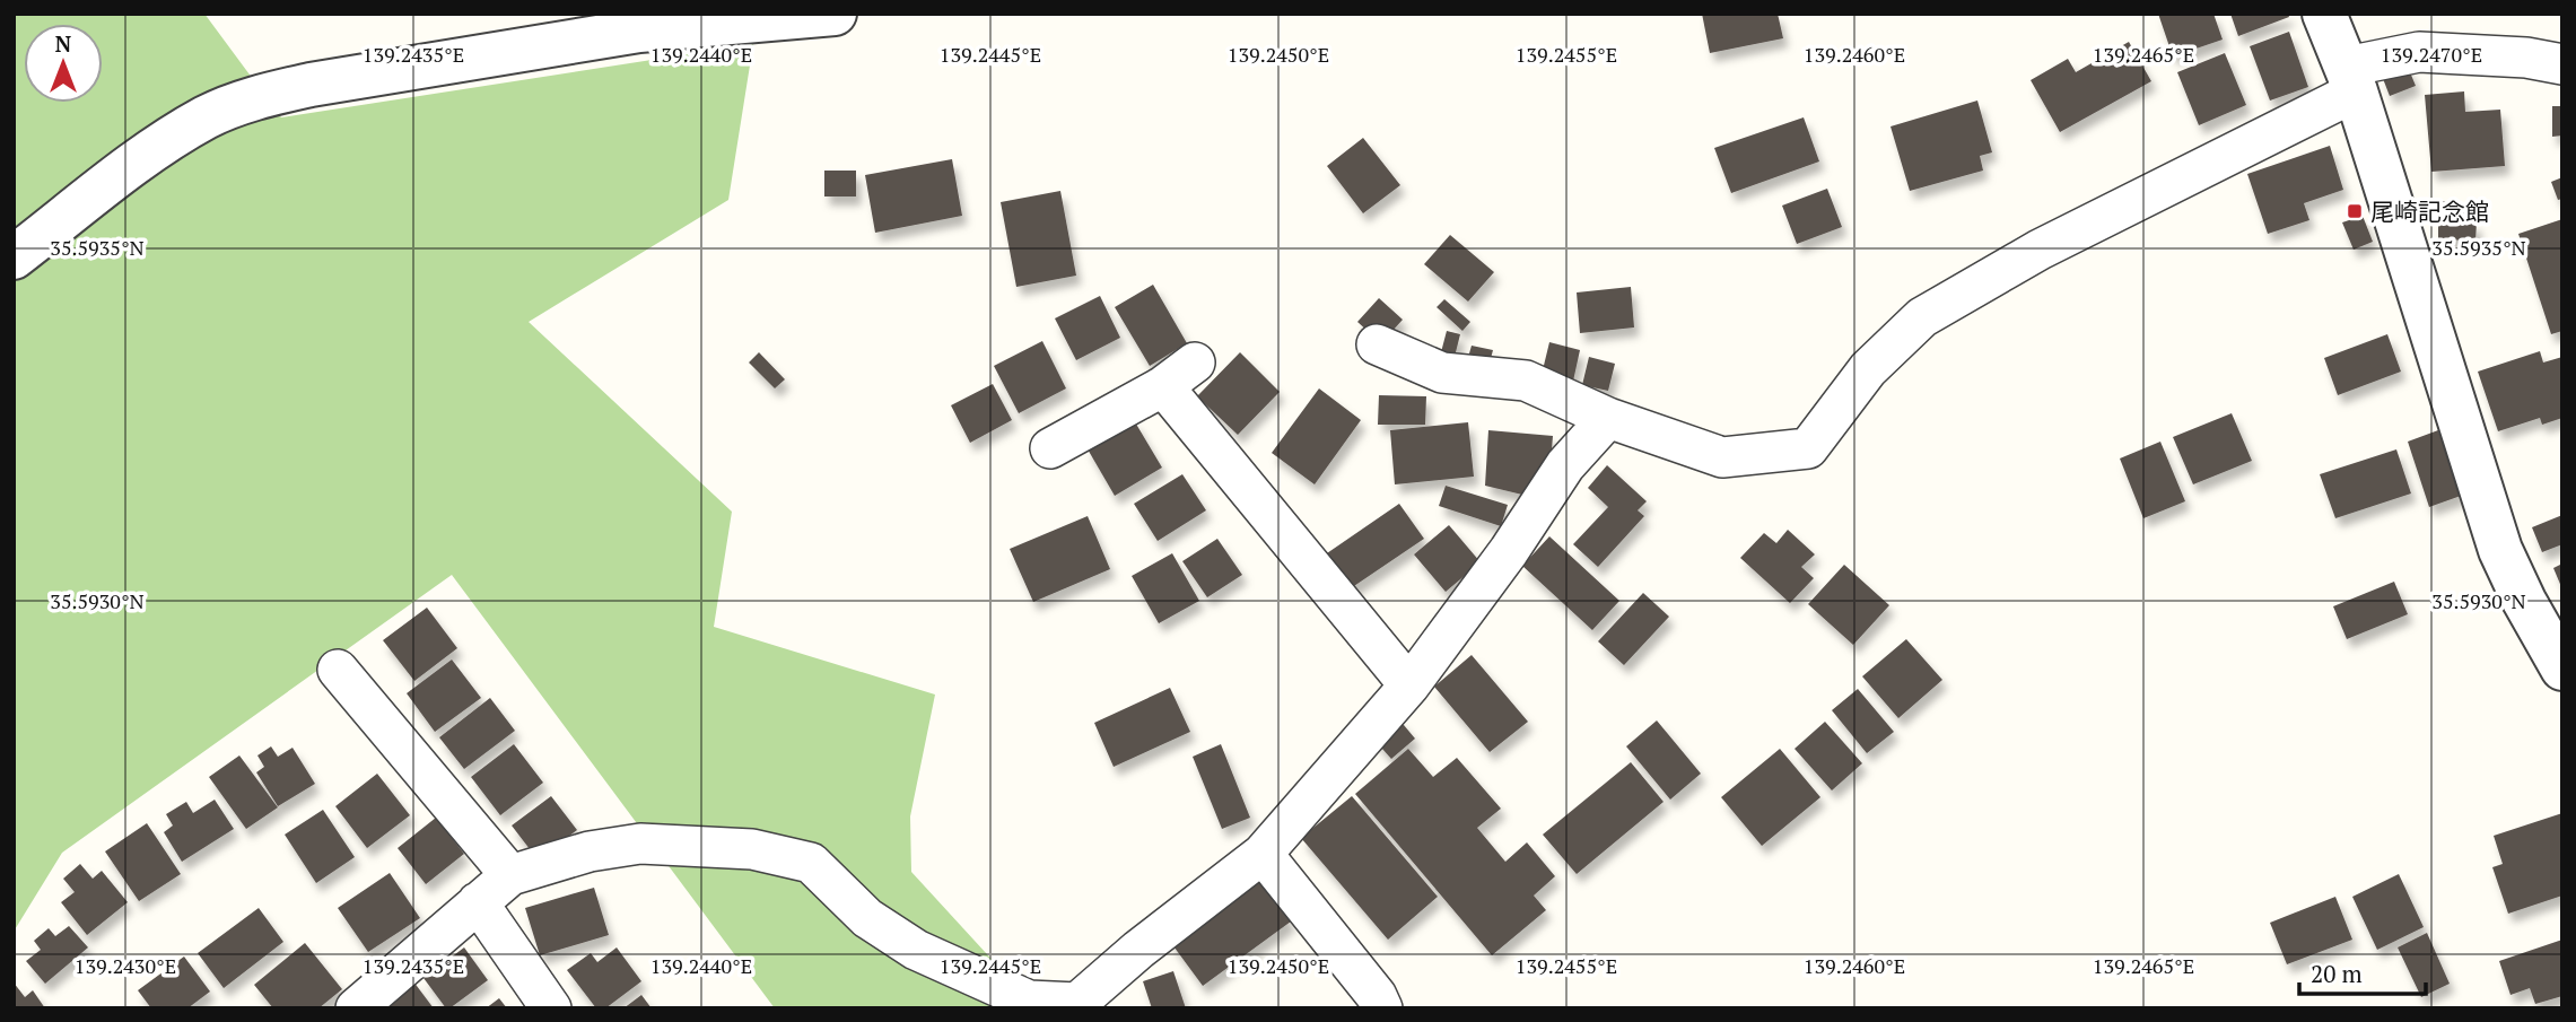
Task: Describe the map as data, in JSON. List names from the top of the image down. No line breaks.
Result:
{"places":{"transit":["尾崎記念館"]},"scale_bar":"20 m","north":"top","coordinates":["139.2435°E","139.2440°E","139.2445°E","139.2450°E","139.2455°E","139.2460°E","139.2465°E","139.2470°E","35.5935°N","35.5930°N","139.2430°E"]}
